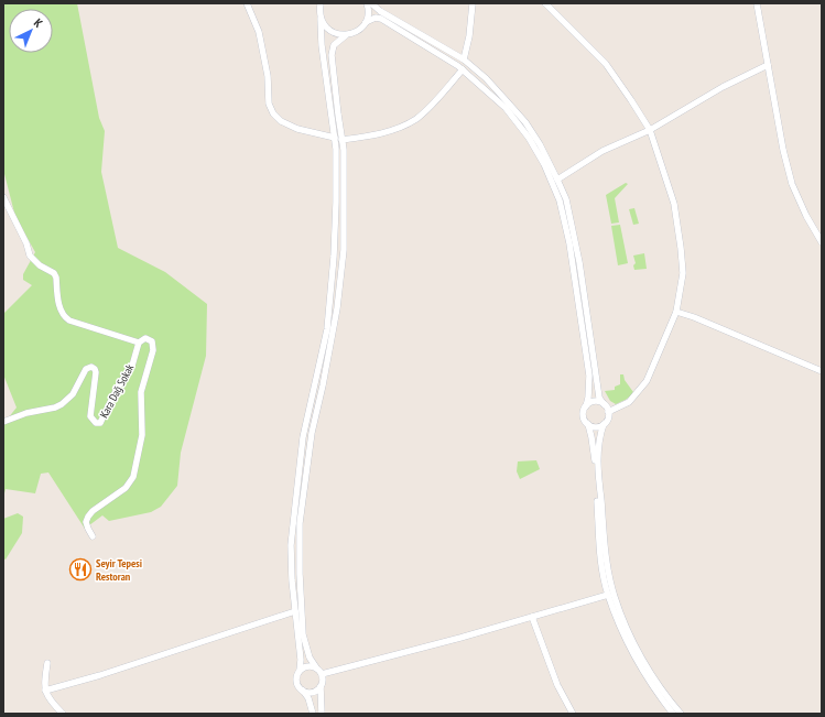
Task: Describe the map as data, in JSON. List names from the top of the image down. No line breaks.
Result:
{"streets":{"street":["Kara Dağ Sokak"]},"places":{"restaurant":["Seyir Tepesi Restoran"]},"north":"top right"}
